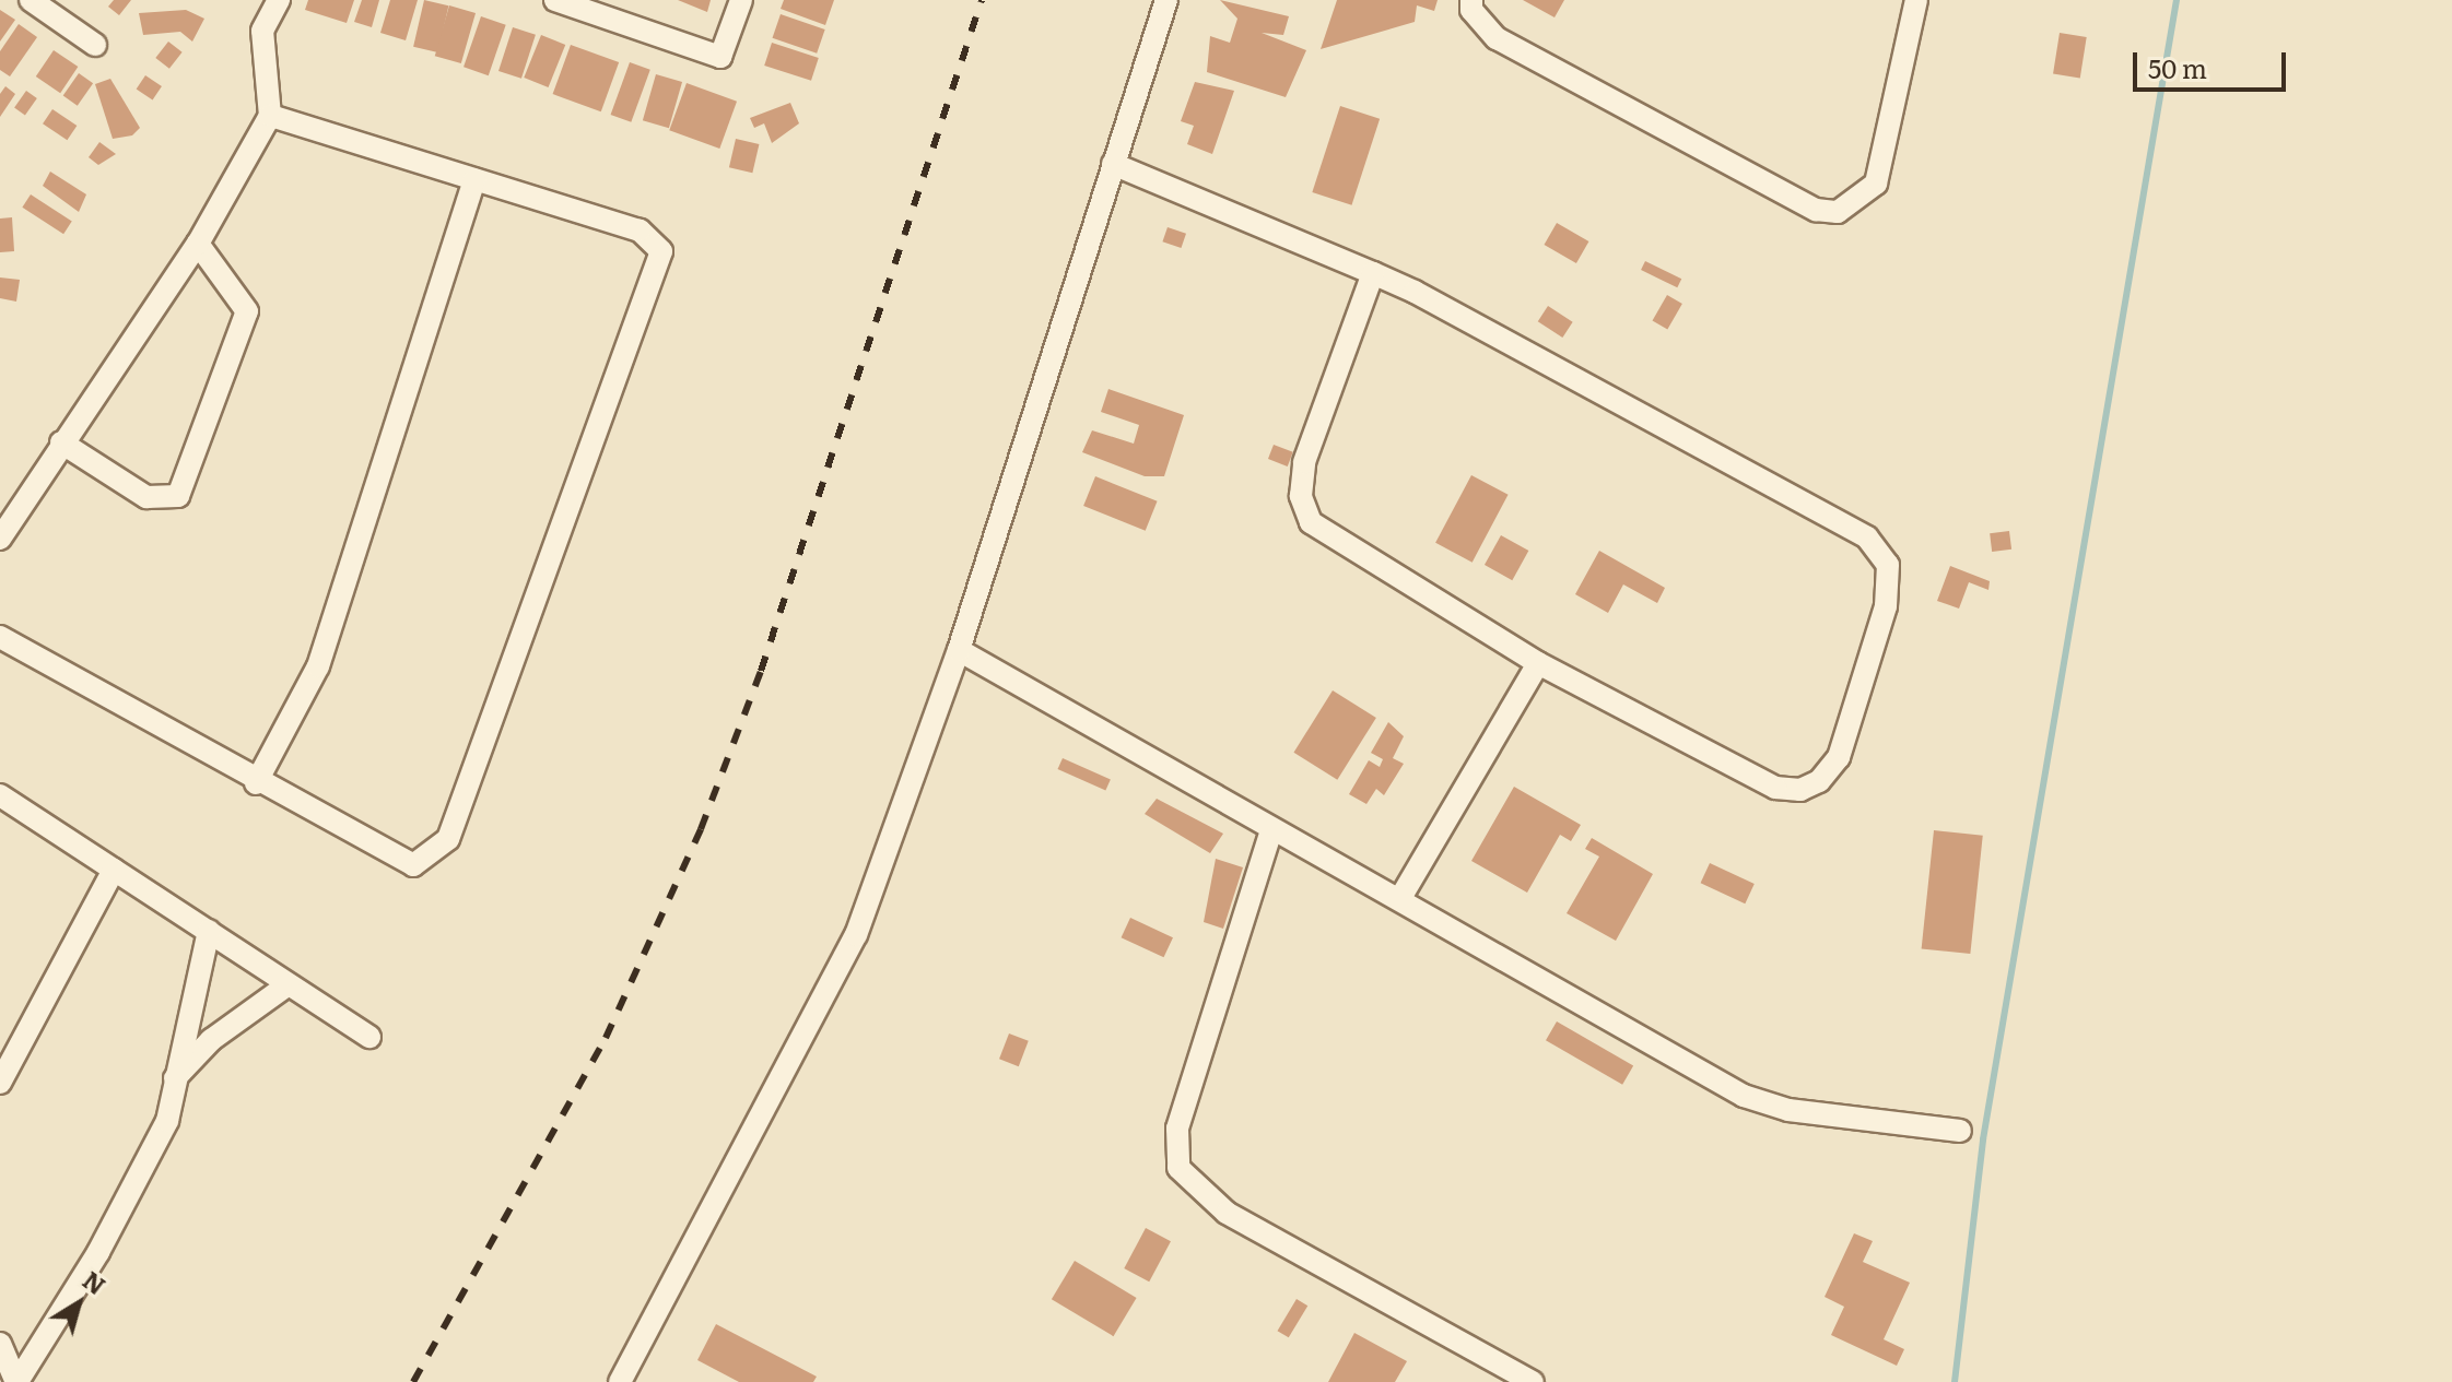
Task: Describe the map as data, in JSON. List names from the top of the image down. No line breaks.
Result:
{"scale_bar":"50 m","north":"top right"}
